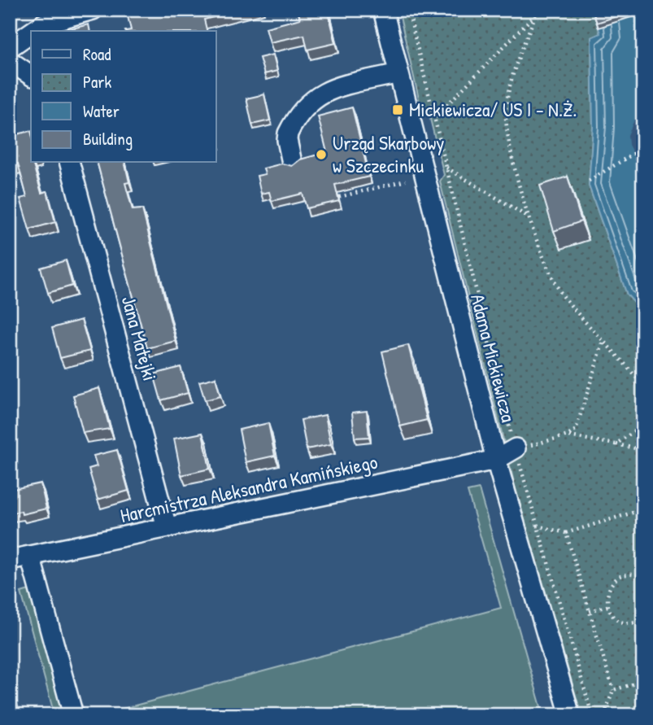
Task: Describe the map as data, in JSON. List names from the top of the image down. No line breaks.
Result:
{"streets":{"street":["Jana Matejki","Adama Mickiewicza","Harcmistrza Aleksandra Kamińskiego"]},"crossings":[["Jana Matejki","Harcmistrza Aleksandra Kamińskiego"],["Adama Mickiewicza","Harcmistrza Aleksandra Kamińskiego"]],"places":{"transit":["Mickiewicza/ US I - N.Ż."],"other":["Urząd Skarbowy w Szczecinku"]},"legend":["Road","Park","Water","Building"]}
